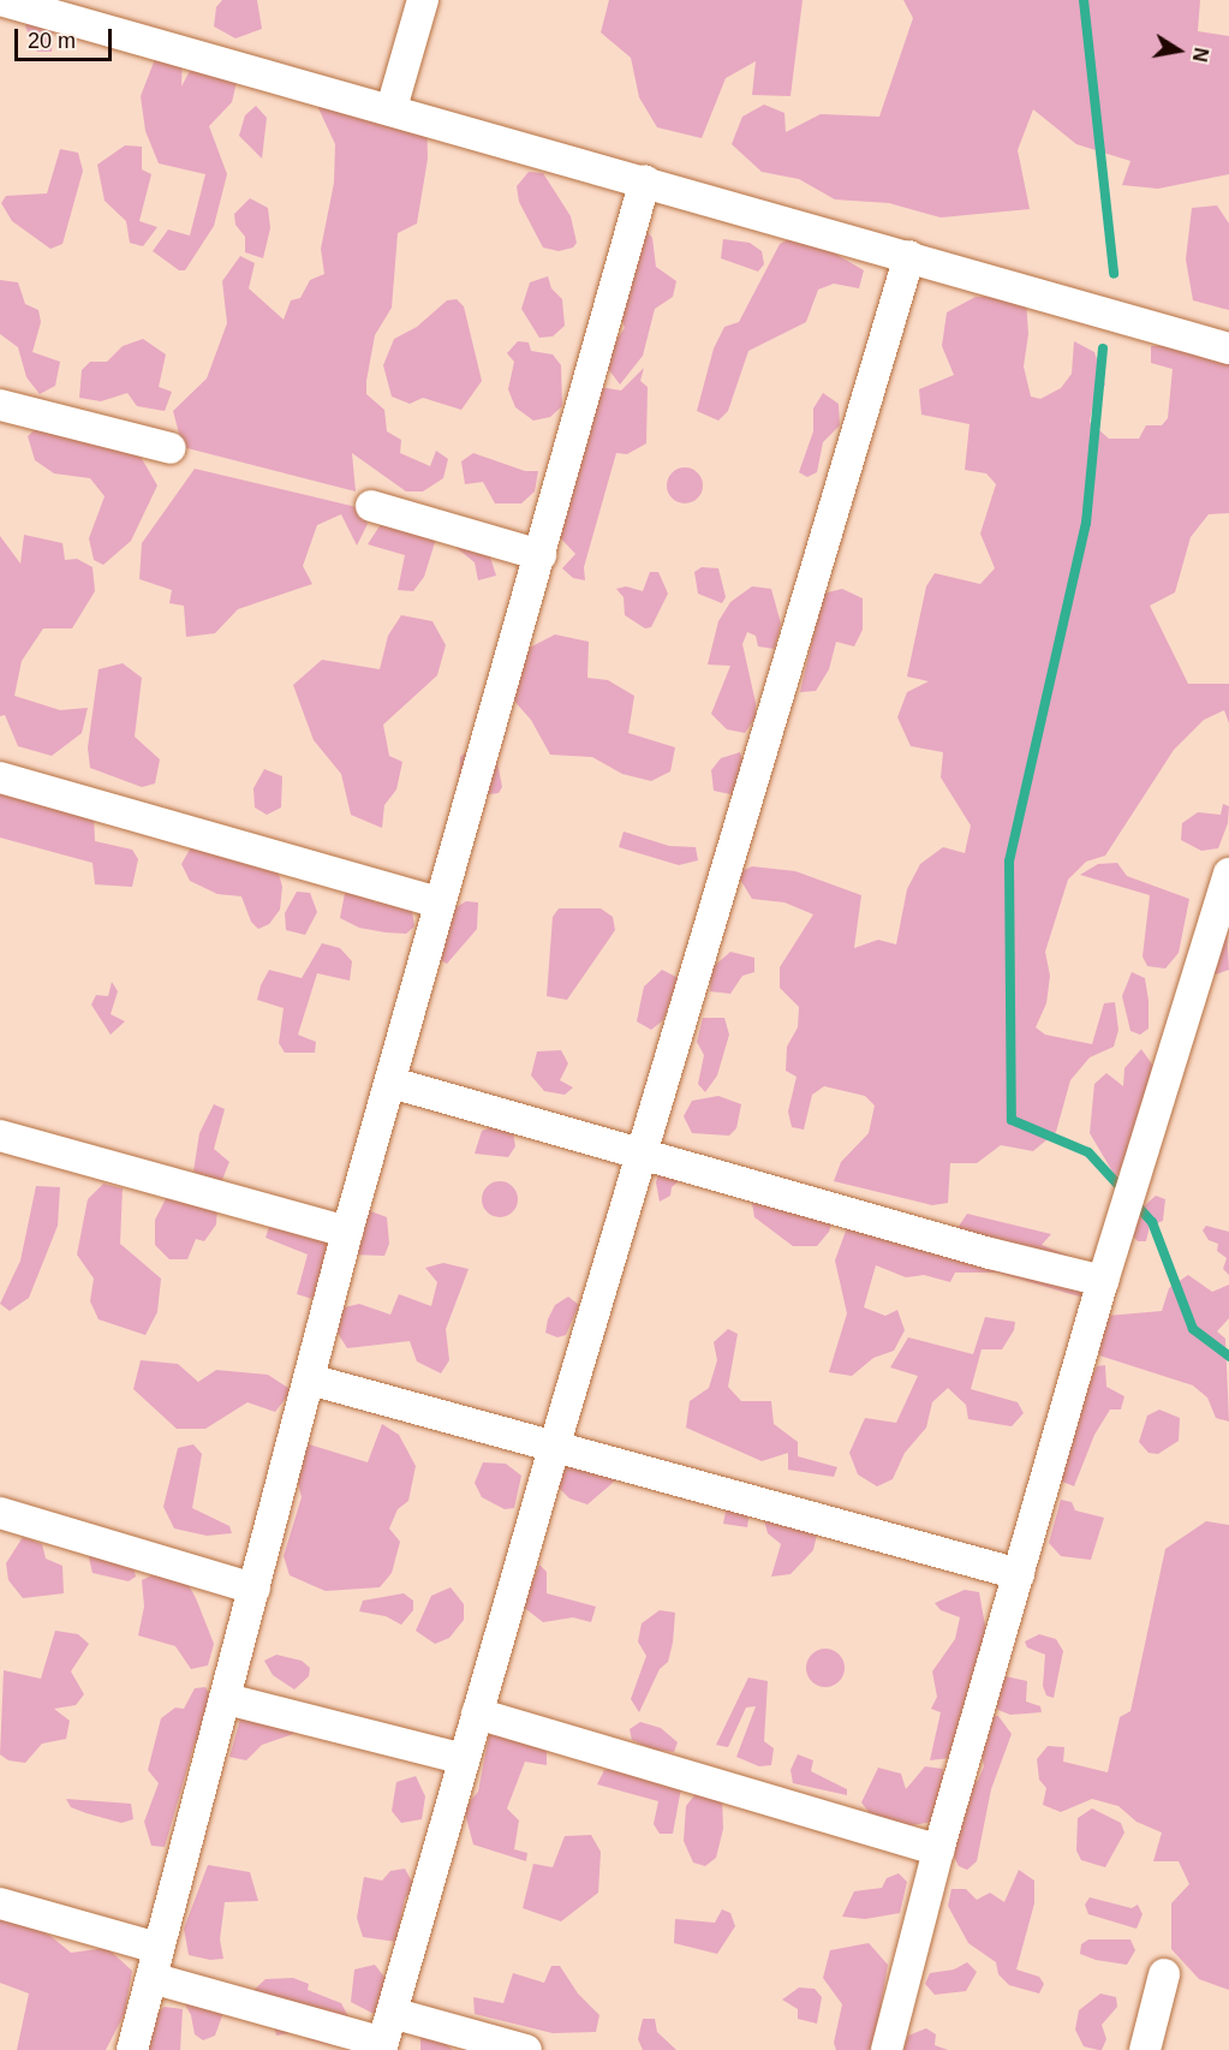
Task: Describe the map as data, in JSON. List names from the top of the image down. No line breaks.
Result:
{"scale_bar":"20 m","north":"right"}
